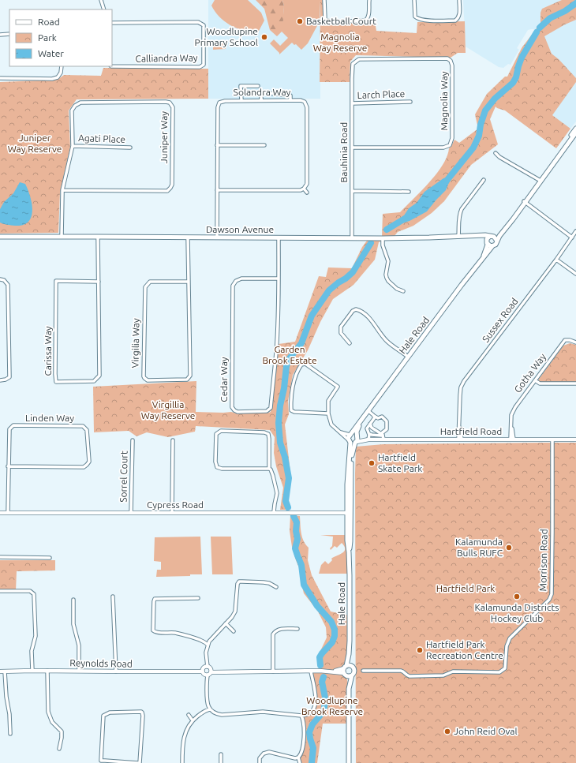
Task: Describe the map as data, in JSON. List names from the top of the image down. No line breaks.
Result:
{"streets":{"main road":["Dawson Avenue","Hale Road"],"street":["Calliandra Way","Solandra Way","Larch Place","Magnolia Way","Juniper Way","Agati Place","Bauhinia Road","Sussex Road","Virgilia Way","Carissa Way","Gotha Way","Cedar Way","Linden Way","Hartfield Road","Sorrel Court","Cypress Road","Morrison Road","Reynolds Road"]},"crossings":[["Solandra Way","Dawson Avenue"],["Larch Place","Bauhinia Road"],["Magnolia Way","Bauhinia Road"],["Juniper Way","Agati Place"],["Juniper Way","Dawson Avenue"],["Bauhinia Road","Dawson Avenue"],["Dawson Avenue","Hale Road"],["Dawson Avenue","Virgilia Way"],["Dawson Avenue","Carissa Way"],["Dawson Avenue","Cedar Way"],["Sussex Road","Hartfield Road"],["Hale Road","Hartfield Road"],["Hale Road","Cypress Road"],["Gotha Way","Hartfield Road"],["Linden Way","Cypress Road"],["Hartfield Road","Morrison Road"],["Sorrel Court","Cypress Road"]],"parks":["Magnolia Way Reserve","Juniper Way Reserve","Garden Brook Estate","Virgillia Way Reserve","Hartfield Park","Woodlupine Brook Reserve"],"places":["Basketball Court","Woodlupine Primary School","Hartfield Skate Park","Kalamunda Bulls RUFC","Kalamunda Districts Hockey Club","Hartfield Park Recreation Centre","John Reid Oval"],"legend":["Road","Park","Water"]}
